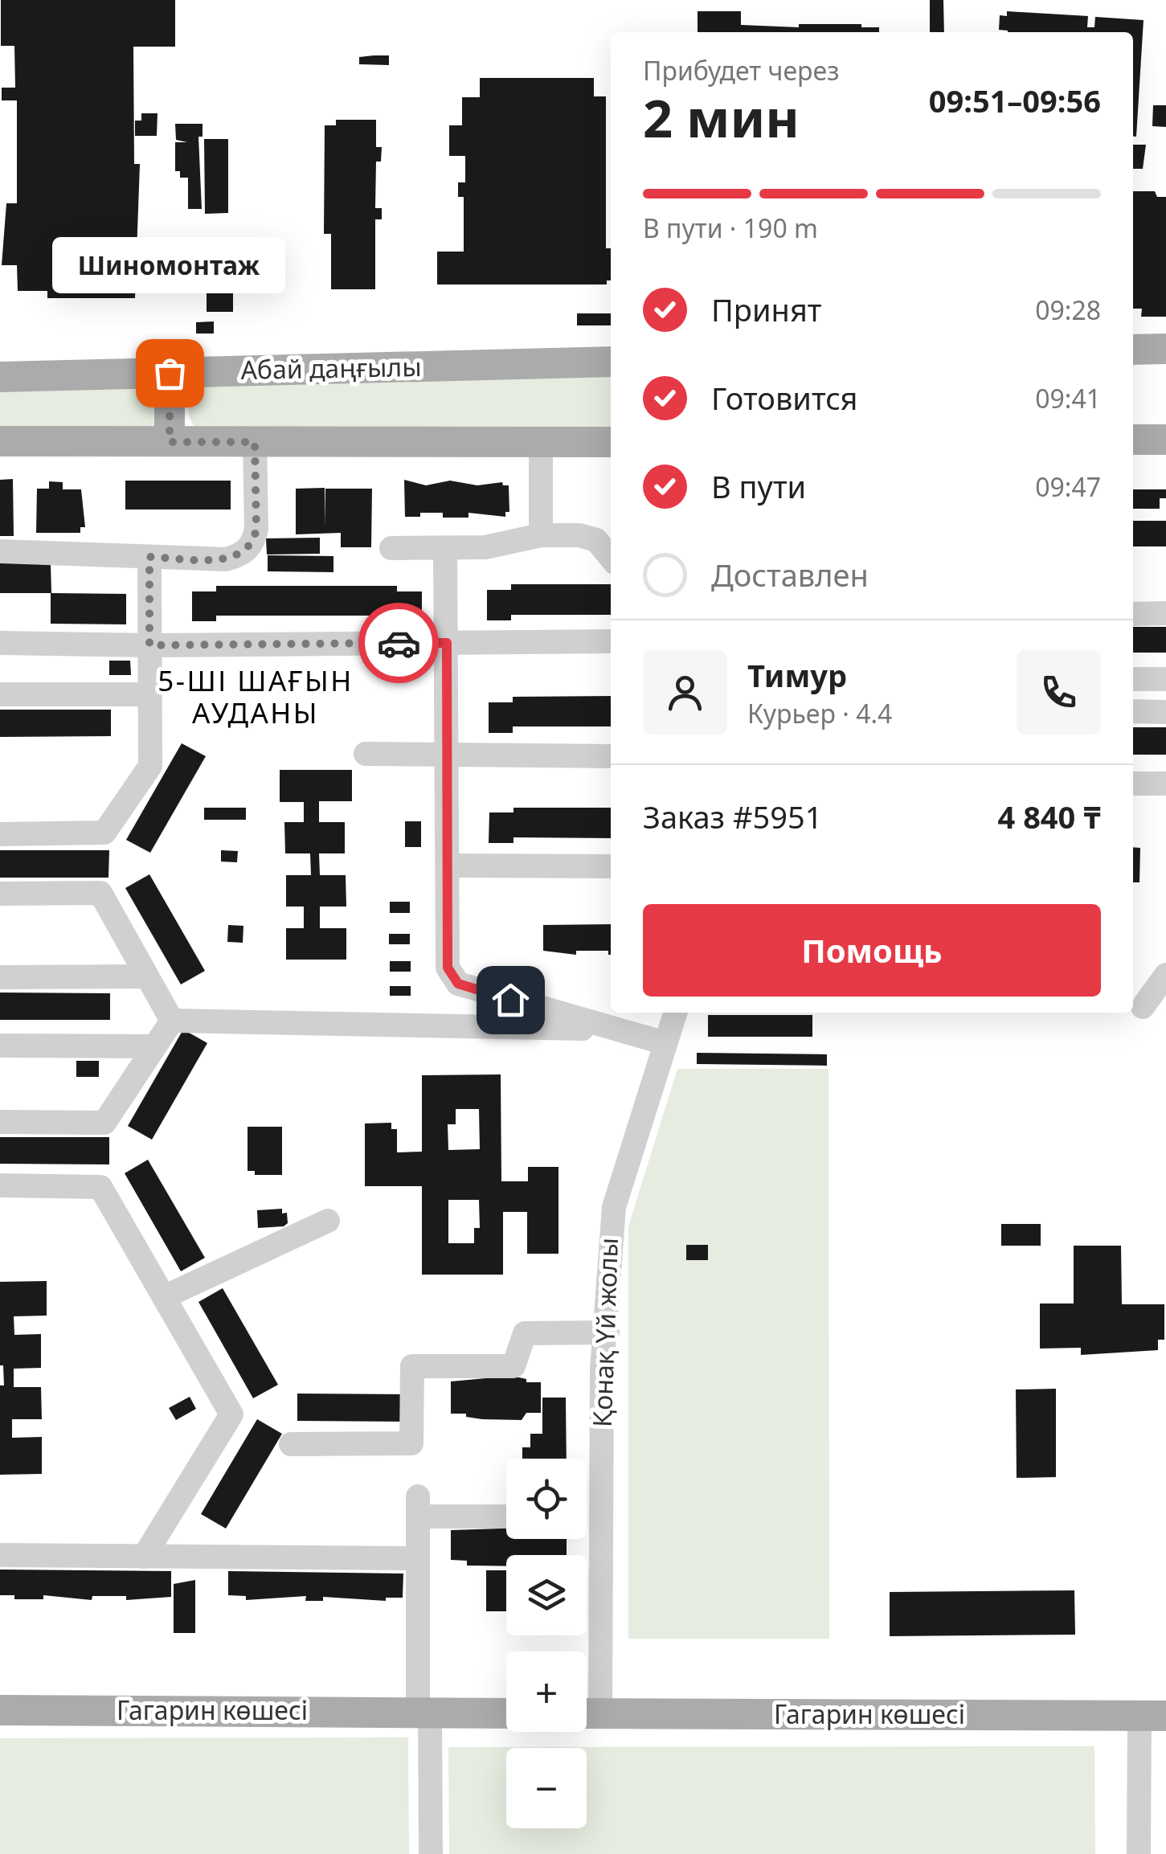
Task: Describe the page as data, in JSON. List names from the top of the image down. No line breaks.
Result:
{"streets":{"main road":["Абай даңғылы","Гагарин көшесі"],"street":["Қонақ Үй жолы"]},"crossings":[["Қонақ Үй жолы","Гагарин көшесі"]],"districts":["5-ШІ ШАҒЫН АУДАНЫ"],"places":["Шиномонтаж"],"page":{"heading":["2 мин","Прибудет через","09:51–09:56"],"panel":["Тимур","Курьер · 4.4","Заказ #5951","4 840 ₸"],"bar":"В пути · 190 m","bubble":"Шиномонтаж","list":[["Принят","09:28"],["Готовится","09:41"],["В пути","09:47"],"Доставлен"],"buttons":"Помощь","map_buttons":["+","−"]}}
